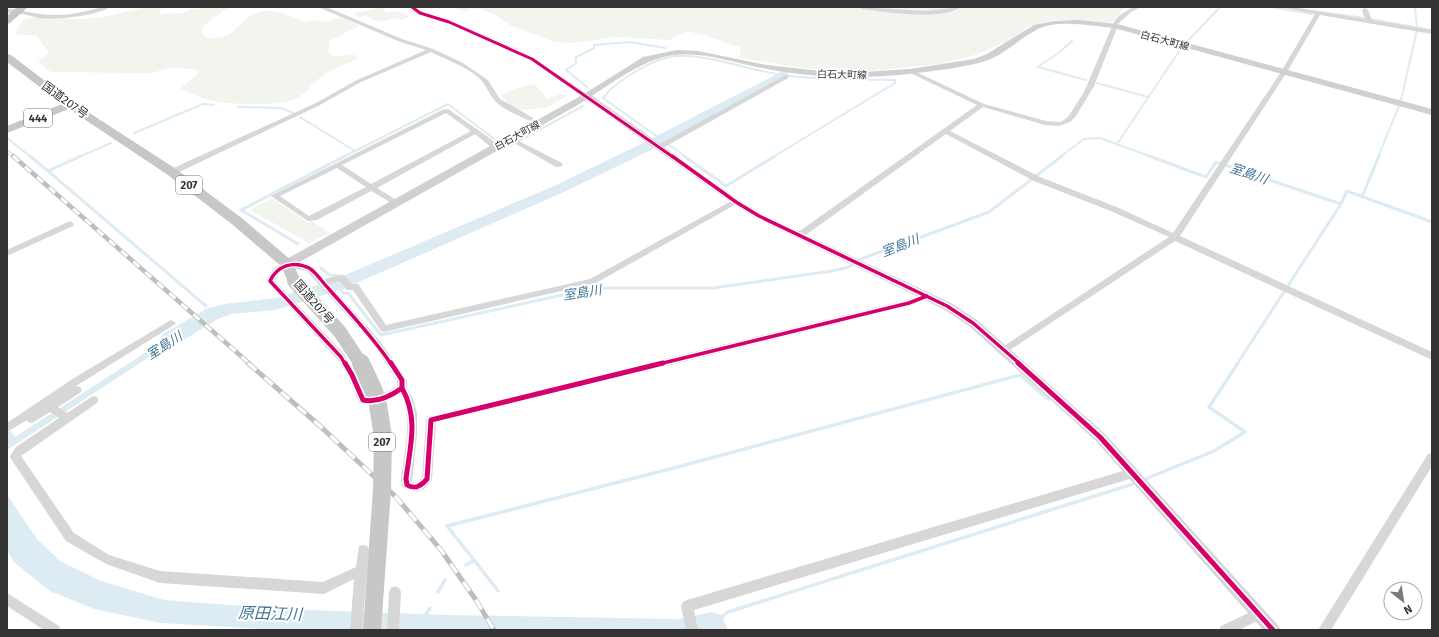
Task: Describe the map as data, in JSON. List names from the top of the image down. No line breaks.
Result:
{"streets":{"highway":["国道207号","444","207"],"main road":["白石大町線"]},"crossings":[["白石大町線","国道207号"],["国道207号","444"]],"water":["室島川","原田江川"],"north":"bottom right"}
